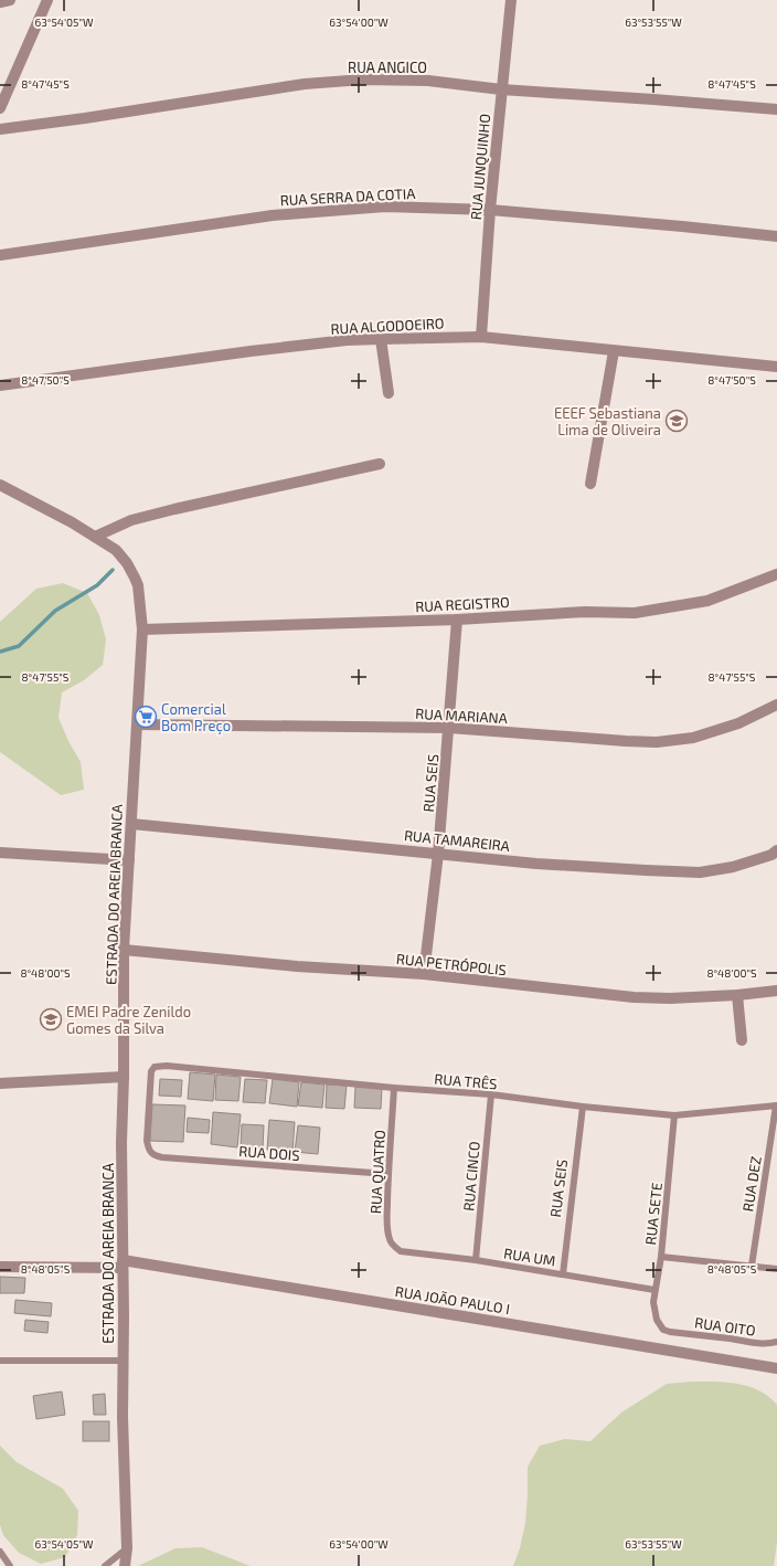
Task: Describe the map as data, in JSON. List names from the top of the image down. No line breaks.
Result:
{"streets":{"street":["RUA ANGICO","RUA JUNQUINHO","RUA SERRA DA COTIA","RUA ALGODOEIRO","RUA REGISTRO","RUA MARIANA","RUA SEIS","RUA TAMAREIRA","ESTRADA DO AREIA BRANCA","RUA PETRÓPOLIS","RUA JOÃO PAULO I"],"lane":["RUA TRÊS","RUA DOIS","RUA QUATRO","RUA CINCO","RUA DEZ","RUA SETE","RUA UM","RUA OITO"]},"crossings":[["RUA ANGICO","RUA JUNQUINHO"],["RUA JUNQUINHO","RUA SERRA DA COTIA"],["RUA JUNQUINHO","RUA ALGODOEIRO"],["RUA REGISTRO","RUA SEIS"],["RUA REGISTRO","ESTRADA DO AREIA BRANCA"],["RUA MARIANA","RUA SEIS"],["RUA MARIANA","ESTRADA DO AREIA BRANCA"],["RUA SEIS","RUA TAMAREIRA"],["RUA SEIS","RUA PETRÓPOLIS"],["RUA SEIS","RUA TRÊS"],["RUA SEIS","RUA UM"],["RUA TAMAREIRA","ESTRADA DO AREIA BRANCA"],["ESTRADA DO AREIA BRANCA","RUA PETRÓPOLIS"],["ESTRADA DO AREIA BRANCA","RUA JOÃO PAULO I"],["RUA TRÊS","RUA DOIS"],["RUA TRÊS","RUA QUATRO"],["RUA TRÊS","RUA CINCO"],["RUA TRÊS","RUA DEZ"],["RUA TRÊS","RUA SETE"],["RUA DOIS","RUA QUATRO"],["RUA QUATRO","RUA UM"],["RUA CINCO","RUA UM"],["RUA SETE","RUA UM"],["RUA SETE","RUA OITO"]],"places":{"school or university":["EEEF Sebastiana Lima de Oliveira","EMEI Padre Zenildo Gomes da Silva"],"supermarket":["Comercial Bom Preço"]},"coordinates":["63°54'05\"W","63°54'00\"W","63°53'55\"W","8°47'45\"S","8°47'50\"S","8°47'55\"S","8°48'00\"S","8°48'05\"S"]}
